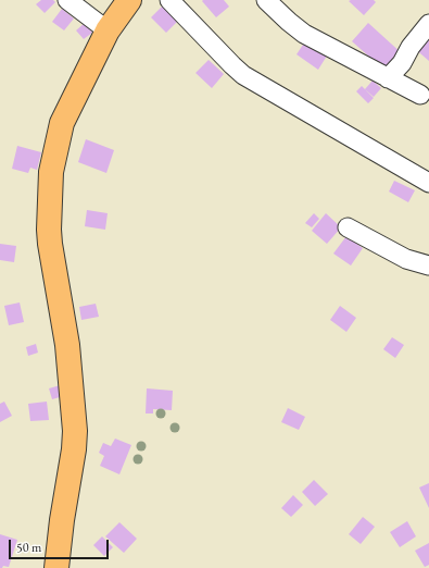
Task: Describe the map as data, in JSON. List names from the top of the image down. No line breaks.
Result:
{"scale_bar":"50 m"}
